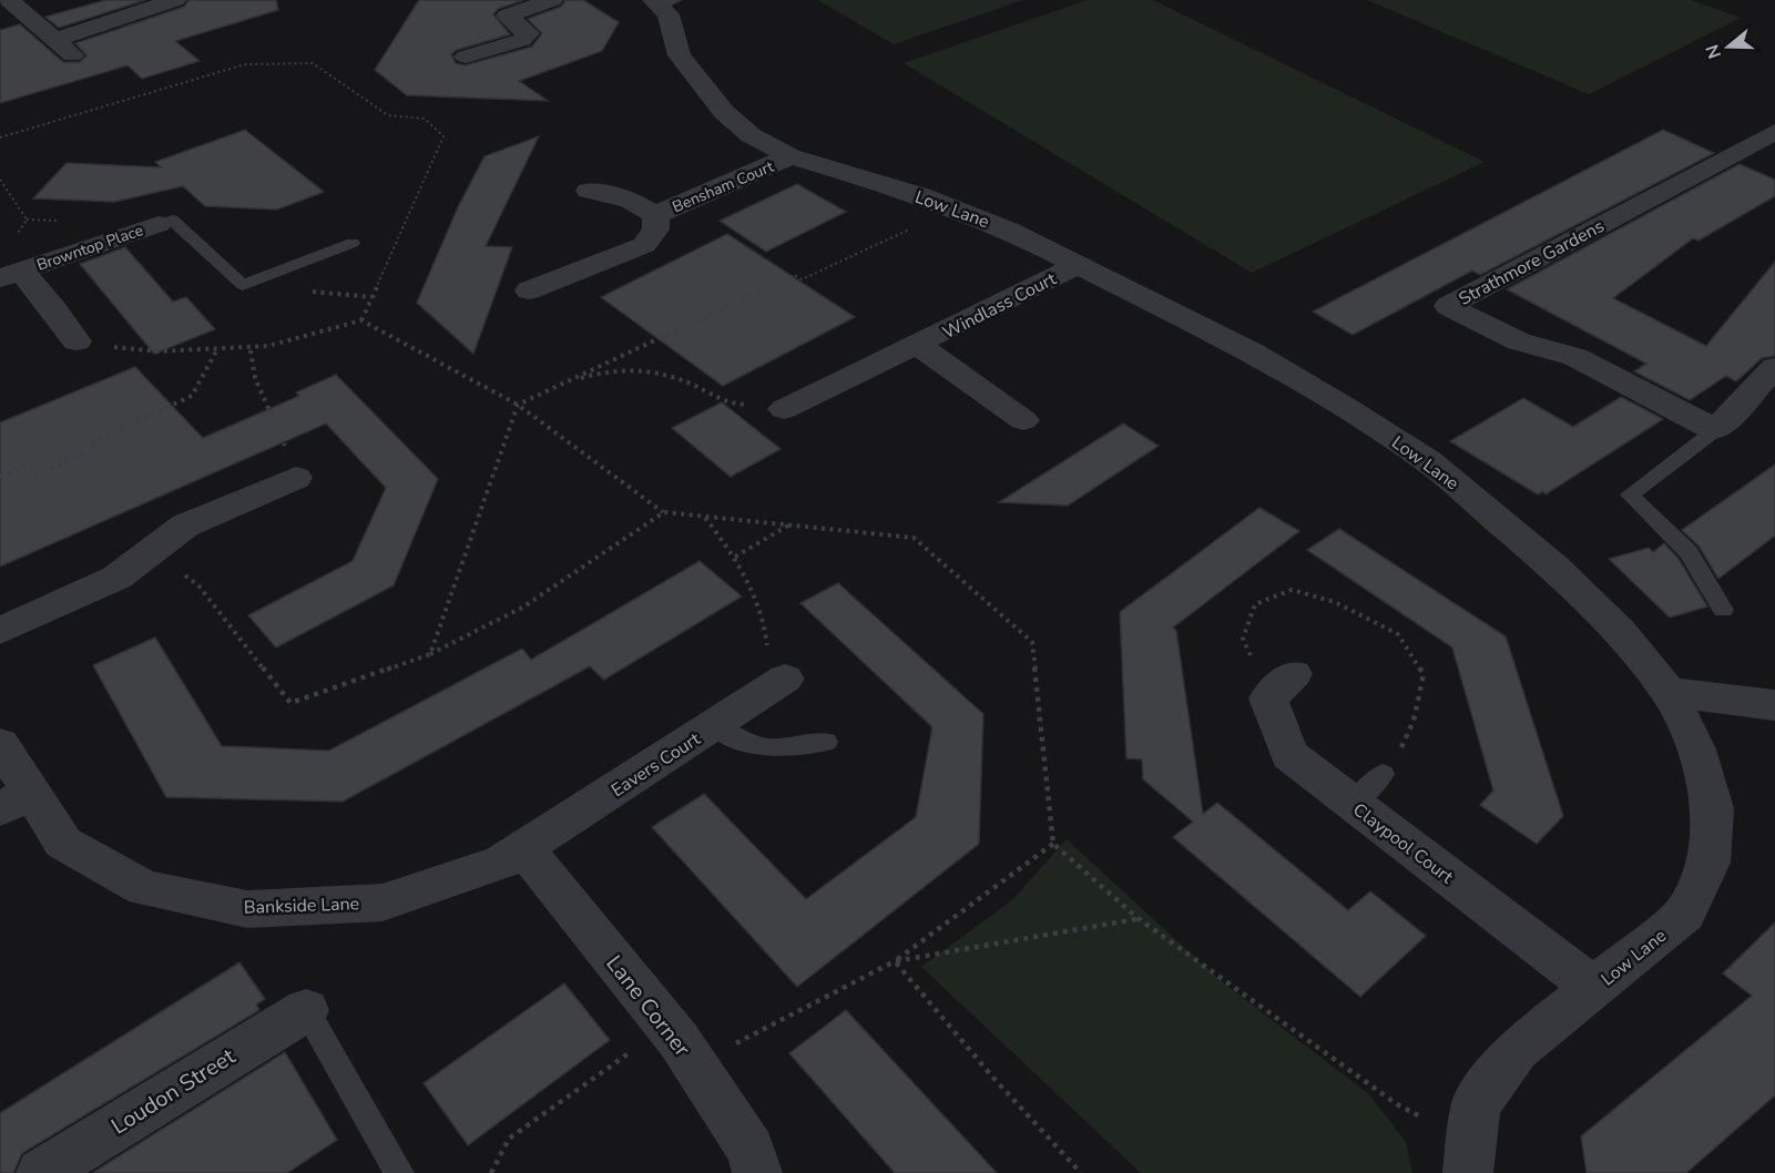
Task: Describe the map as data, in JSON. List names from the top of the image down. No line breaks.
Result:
{"streets":{"street":["Bensham Court","Low Lane","Browntop Place","Strathmore Gardens","Windlass Court","Eavers Court","Claypool Court","Bankside Lane","Lane Corner","Loudon Street"]},"crossings":[["Bensham Court","Low Lane"],["Low Lane","Windlass Court"],["Low Lane","Claypool Court"],["Eavers Court","Bankside Lane"],["Eavers Court","Lane Corner"],["Bankside Lane","Lane Corner"]],"north":"left"}
